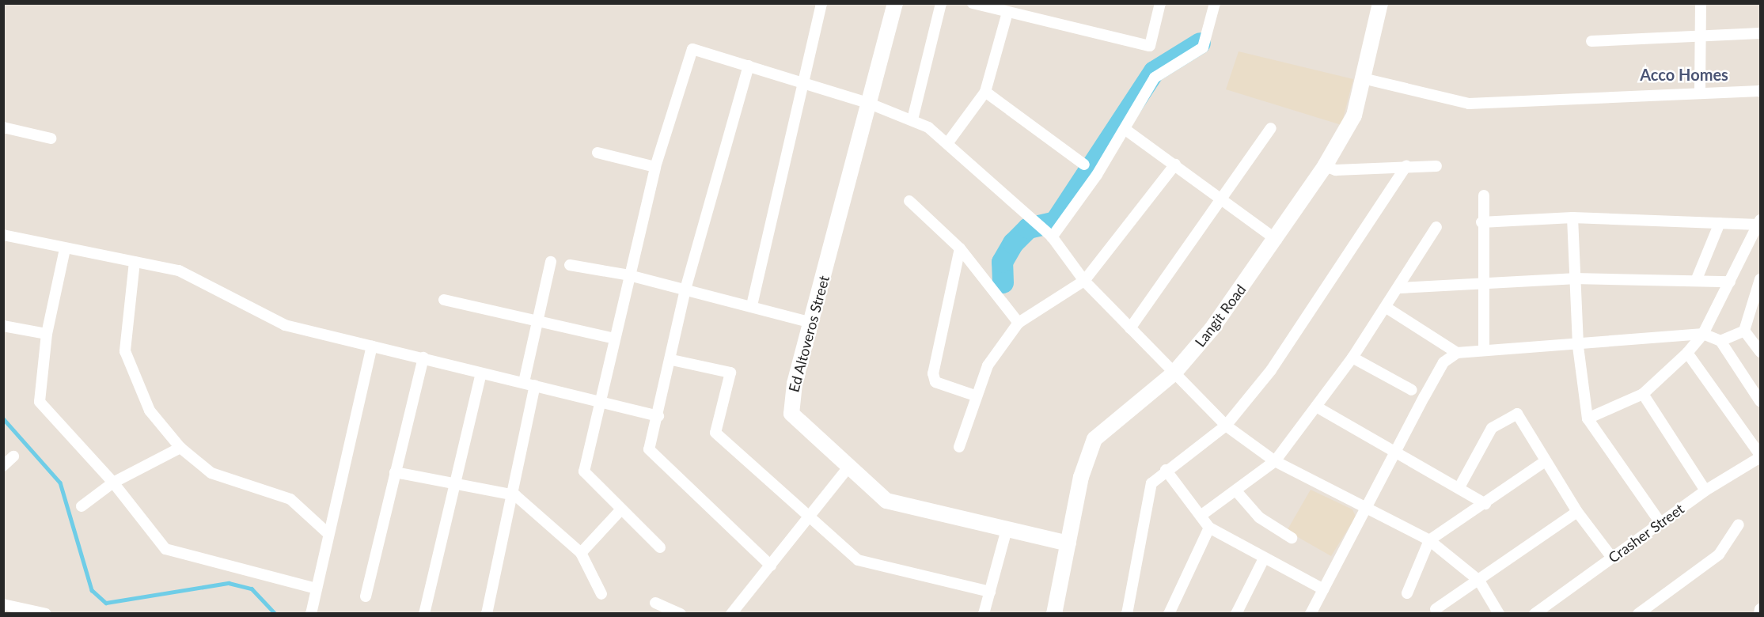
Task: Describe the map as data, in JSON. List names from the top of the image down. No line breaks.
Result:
{"streets":{"street":["Langit Road","Ed Altoveros Street","Crasher Street"]},"crossings":[["Langit Road","Ed Altoveros Street"]],"districts":["Acco Homes"]}
